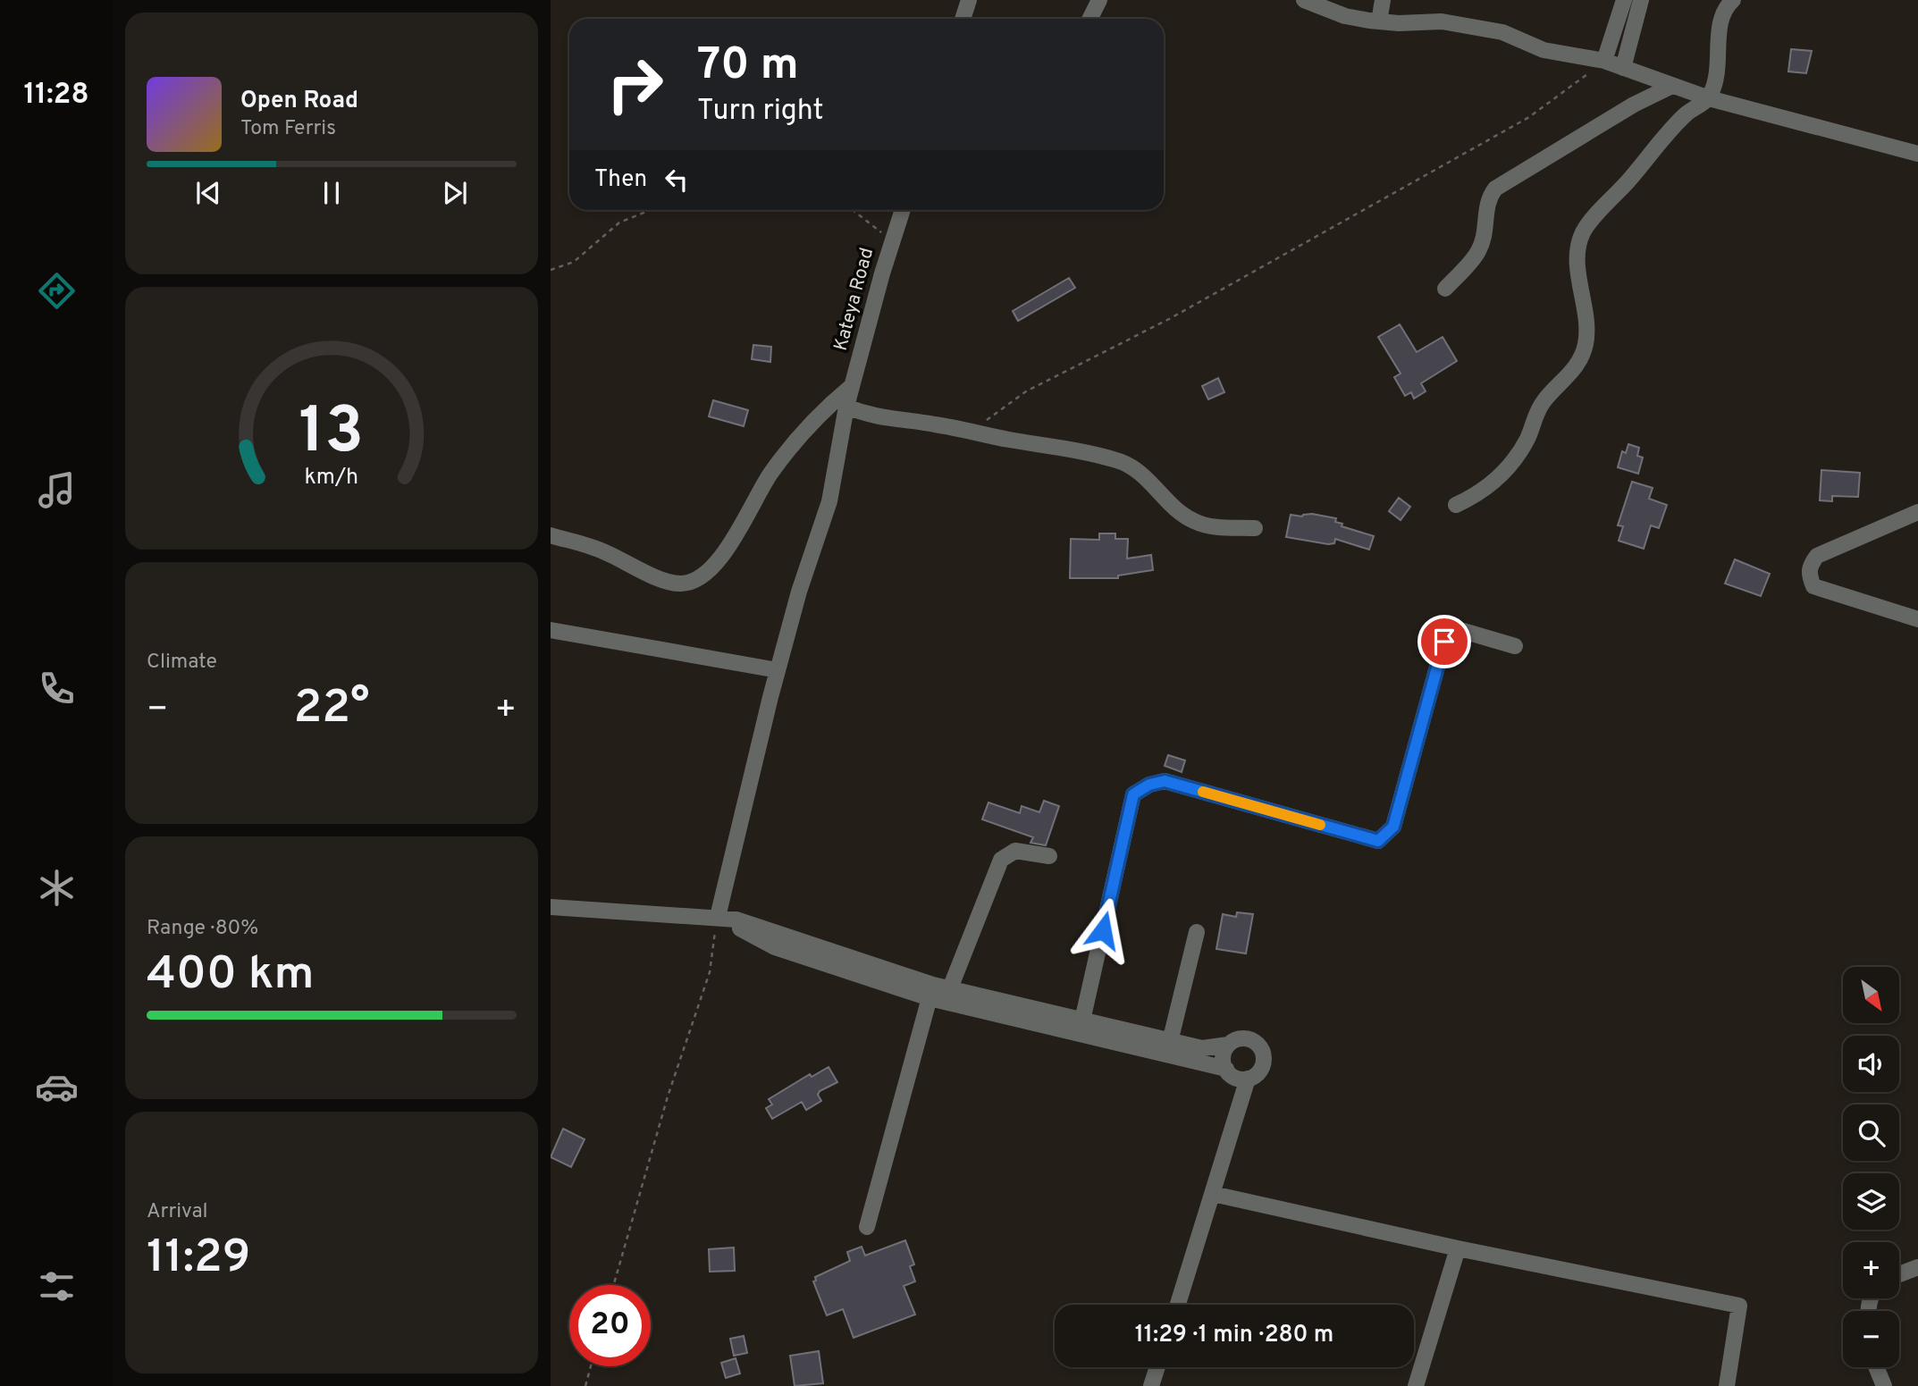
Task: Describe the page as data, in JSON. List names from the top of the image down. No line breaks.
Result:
{"streets":{"street":["Kateya Road"]},"north":"bottom right","page":{"tabs":"11:28","turn":["70 m","Turn right"],"song":["Open Road","Tom Ferris"],"then":"Then","tile":["Climate",["Range · 80%","400 km"],["Arrival","11:29"]],"heat":["−","22°","+"],"map_buttons":["+","−"],"limit":"20","trip":"11:29 · 1 min · 280 m","gauge":["13","km/h"]}}
